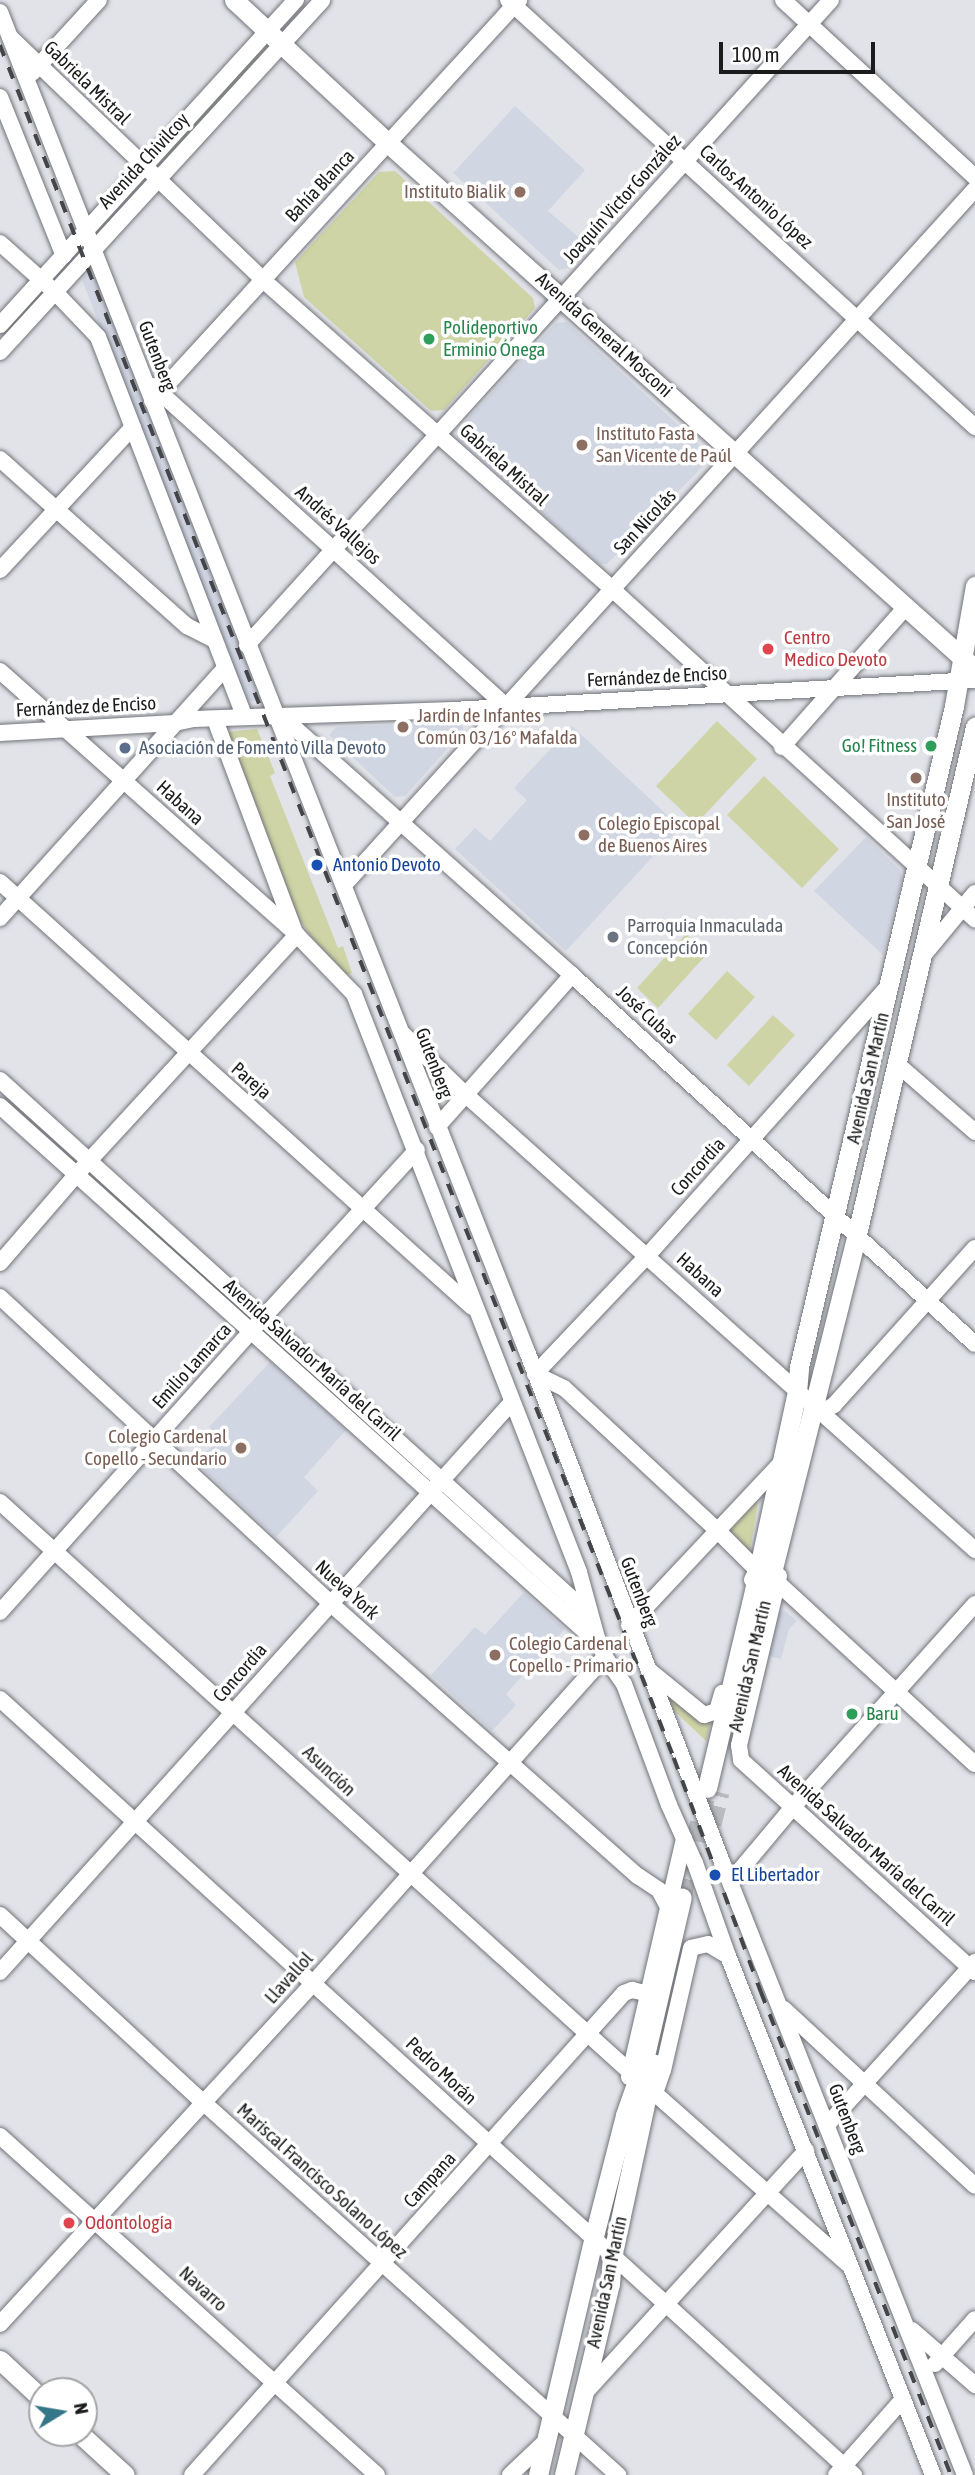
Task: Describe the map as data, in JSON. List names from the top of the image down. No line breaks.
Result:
{"streets":{"main road":["Avenida General Mosconi","Avenida San Martín"],"street":["Gabriela Mistral","Avenida Chivilcoy","Bahía Blanca","Carlos Antonio López","Joaquín Victor González","Gutenberg","San Nicolás","Andrés Vallejos","Fernández de Enciso","Habana","José Cubas","Pareja","Concordia","Avenida Salvador María del Carril","Emilio Lamarca","Nueva York","Asunción","Llavallol","Pedro Morán","Campana","Mariscal Francisco Solano López","Navarro"]},"crossings":[["Gabriela Mistral","Avenida Chivilcoy"],["Gabriela Mistral","Bahía Blanca"],["Gabriela Mistral","Joaquín Victor González"],["Gabriela Mistral","Gutenberg"],["Gabriela Mistral","San Nicolás"],["Gabriela Mistral","Fernández de Enciso"],["Gabriela Mistral","Avenida San Martín"],["Avenida Chivilcoy","Avenida General Mosconi"],["Avenida Chivilcoy","Gutenberg"],["Bahía Blanca","Carlos Antonio López"],["Bahía Blanca","Avenida General Mosconi"],["Bahía Blanca","Gutenberg"],["Bahía Blanca","Andrés Vallejos"],["Carlos Antonio López","Joaquín Victor González"],["Carlos Antonio López","San Nicolás"],["Joaquín Victor González","Avenida General Mosconi"],["Joaquín Victor González","Gutenberg"],["Joaquín Victor González","Andrés Vallejos"],["Avenida General Mosconi","San Nicolás"],["Avenida General Mosconi","Avenida San Martín"],["Gutenberg","San Nicolás"],["Gutenberg","Andrés Vallejos"],["Gutenberg","Fernández de Enciso"],["Gutenberg","Habana"],["Gutenberg","José Cubas"],["Gutenberg","Avenida San Martín"],["Gutenberg","Concordia"],["San Nicolás","Andrés Vallejos"],["San Nicolás","Fernández de Enciso"],["San Nicolás","José Cubas"],["Andrés Vallejos","Fernández de Enciso"],["Fernández de Enciso","Habana"],["Fernández de Enciso","José Cubas"],["Fernández de Enciso","Avenida San Martín"],["Habana","Avenida San Martín"],["Habana","Concordia"],["Habana","Emilio Lamarca"],["José Cubas","Avenida San Martín"],["José Cubas","Concordia"],["Avenida San Martín","Concordia"],["Avenida San Martín","Avenida Salvador María del Carril"],["Avenida San Martín","Nueva York"],["Avenida San Martín","Asunción"],["Avenida San Martín","Pedro Morán"],["Avenida San Martín","Campana"],["Avenida San Martín","Mariscal Francisco Solano López"],["Pareja","Emilio Lamarca"],["Concordia","Avenida Salvador María del Carril"],["Concordia","Nueva York"],["Concordia","Asunción"],["Concordia","Pedro Morán"],["Concordia","Mariscal Francisco Solano López"],["Avenida Salvador María del Carril","Emilio Lamarca"],["Avenida Salvador María del Carril","Llavallol"],["Emilio Lamarca","Nueva York"],["Emilio Lamarca","Asunción"],["Nueva York","Llavallol"],["Asunción","Llavallol"],["Asunción","Campana"],["Llavallol","Pedro Morán"],["Llavallol","Mariscal Francisco Solano López"],["Llavallol","Navarro"],["Pedro Morán","Campana"],["Campana","Mariscal Francisco Solano López"],["Campana","Navarro"]],"places":["Instituto Bialik","Polideportivo Erminio Ónega","Instituto Fasta San Vicente de Paúl","Centro Medico Devoto","Jardín de Infantes Común 03/16° Mafalda","Go! Fitness","Asociación de Fomento Villa Devoto","Instituto San José","Colegio Episcopal de Buenos Aires","Antonio Devoto","Parroquia Inmaculada Concepción","Colegio Cardenal Copello - Secundario","Colegio Cardenal Copello - Primario","Baru","El Libertador","Odontología"],"scale_bar":"100 m","north":"right"}
